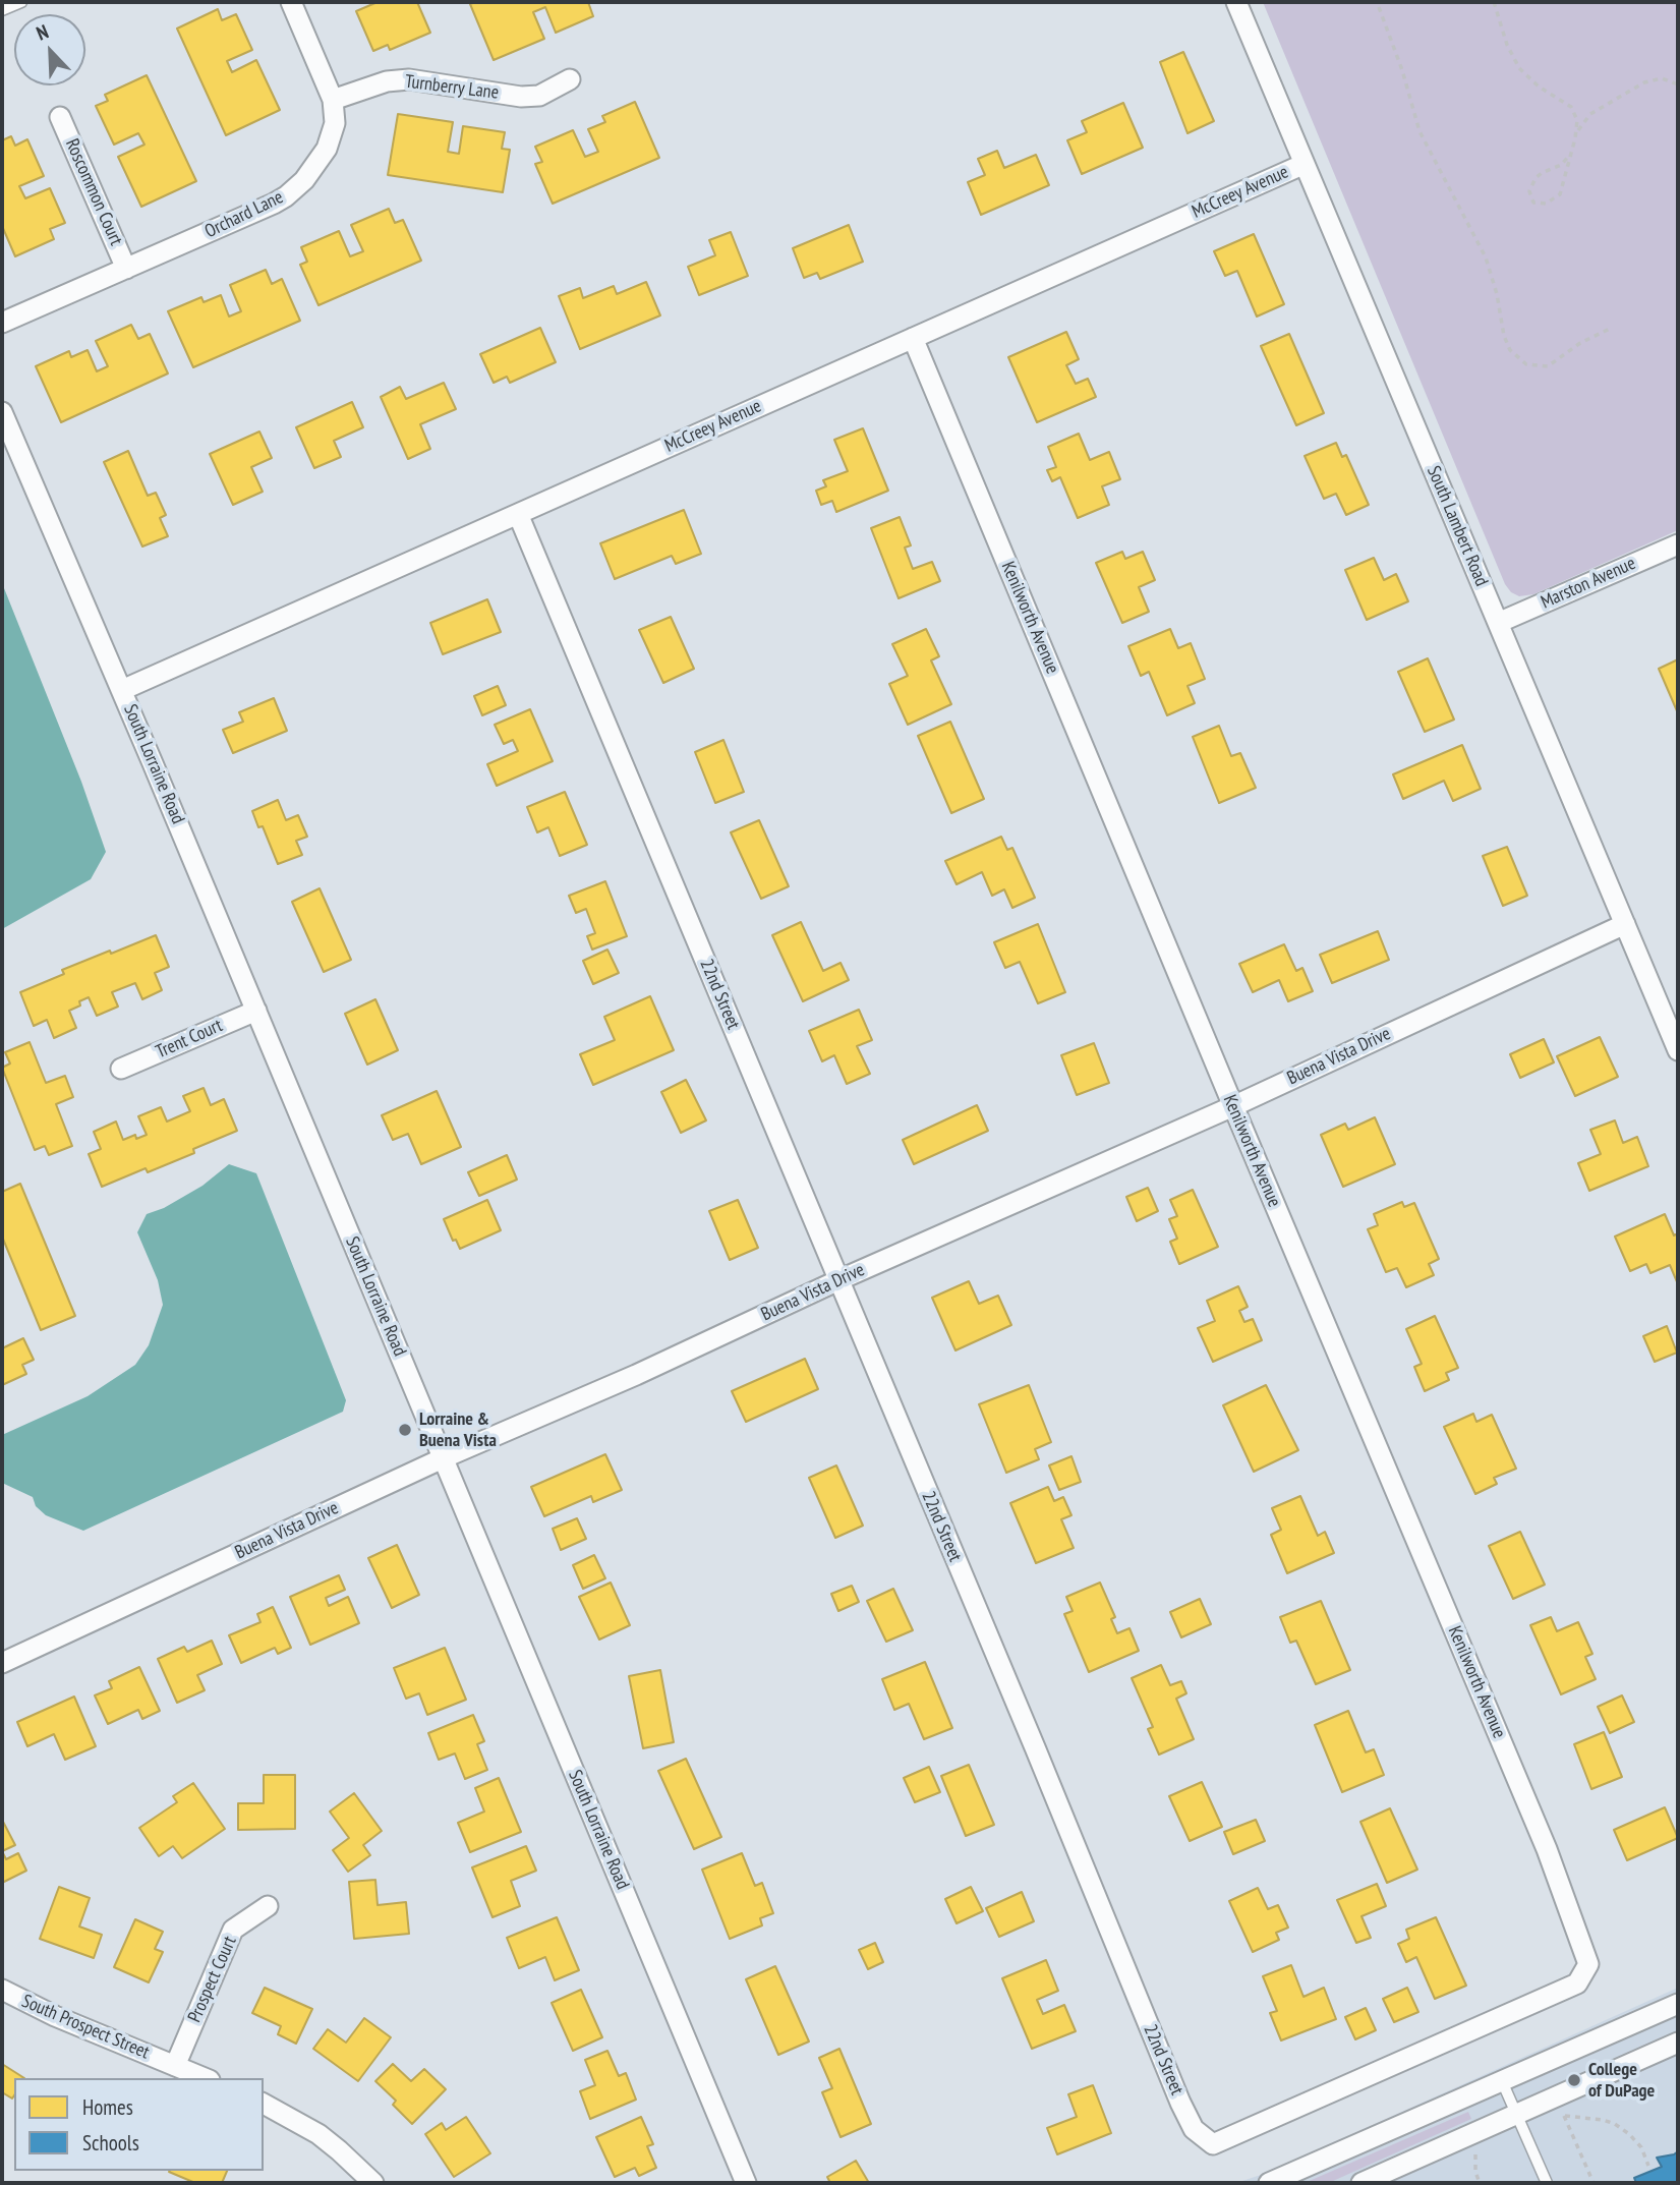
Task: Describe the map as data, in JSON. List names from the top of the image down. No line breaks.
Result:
{"streets":{"street":["Turnberry Lane","Roscommon Court","McCreey Avenue","Orchard Lane","South Lambert Road","Marston Avenue","Kenilworth Avenue","South Lorraine Road","22nd Street","Trent Court","Buena Vista Drive","Prospect Court","South Prospect Street"]},"crossings":[["Turnberry Lane","Orchard Lane"],["Roscommon Court","Orchard Lane"],["McCreey Avenue","South Lambert Road"],["McCreey Avenue","Kenilworth Avenue"],["McCreey Avenue","South Lorraine Road"],["McCreey Avenue","22nd Street"],["South Lambert Road","Marston Avenue"],["South Lambert Road","Buena Vista Drive"],["Kenilworth Avenue","22nd Street"],["Kenilworth Avenue","Buena Vista Drive"],["South Lorraine Road","Trent Court"],["South Lorraine Road","Buena Vista Drive"],["22nd Street","Buena Vista Drive"],["Prospect Court","South Prospect Street"]],"places":["Lorraine & Buena Vista","College of DuPage"],"legend":["Homes","Schools"],"north":"top left"}
